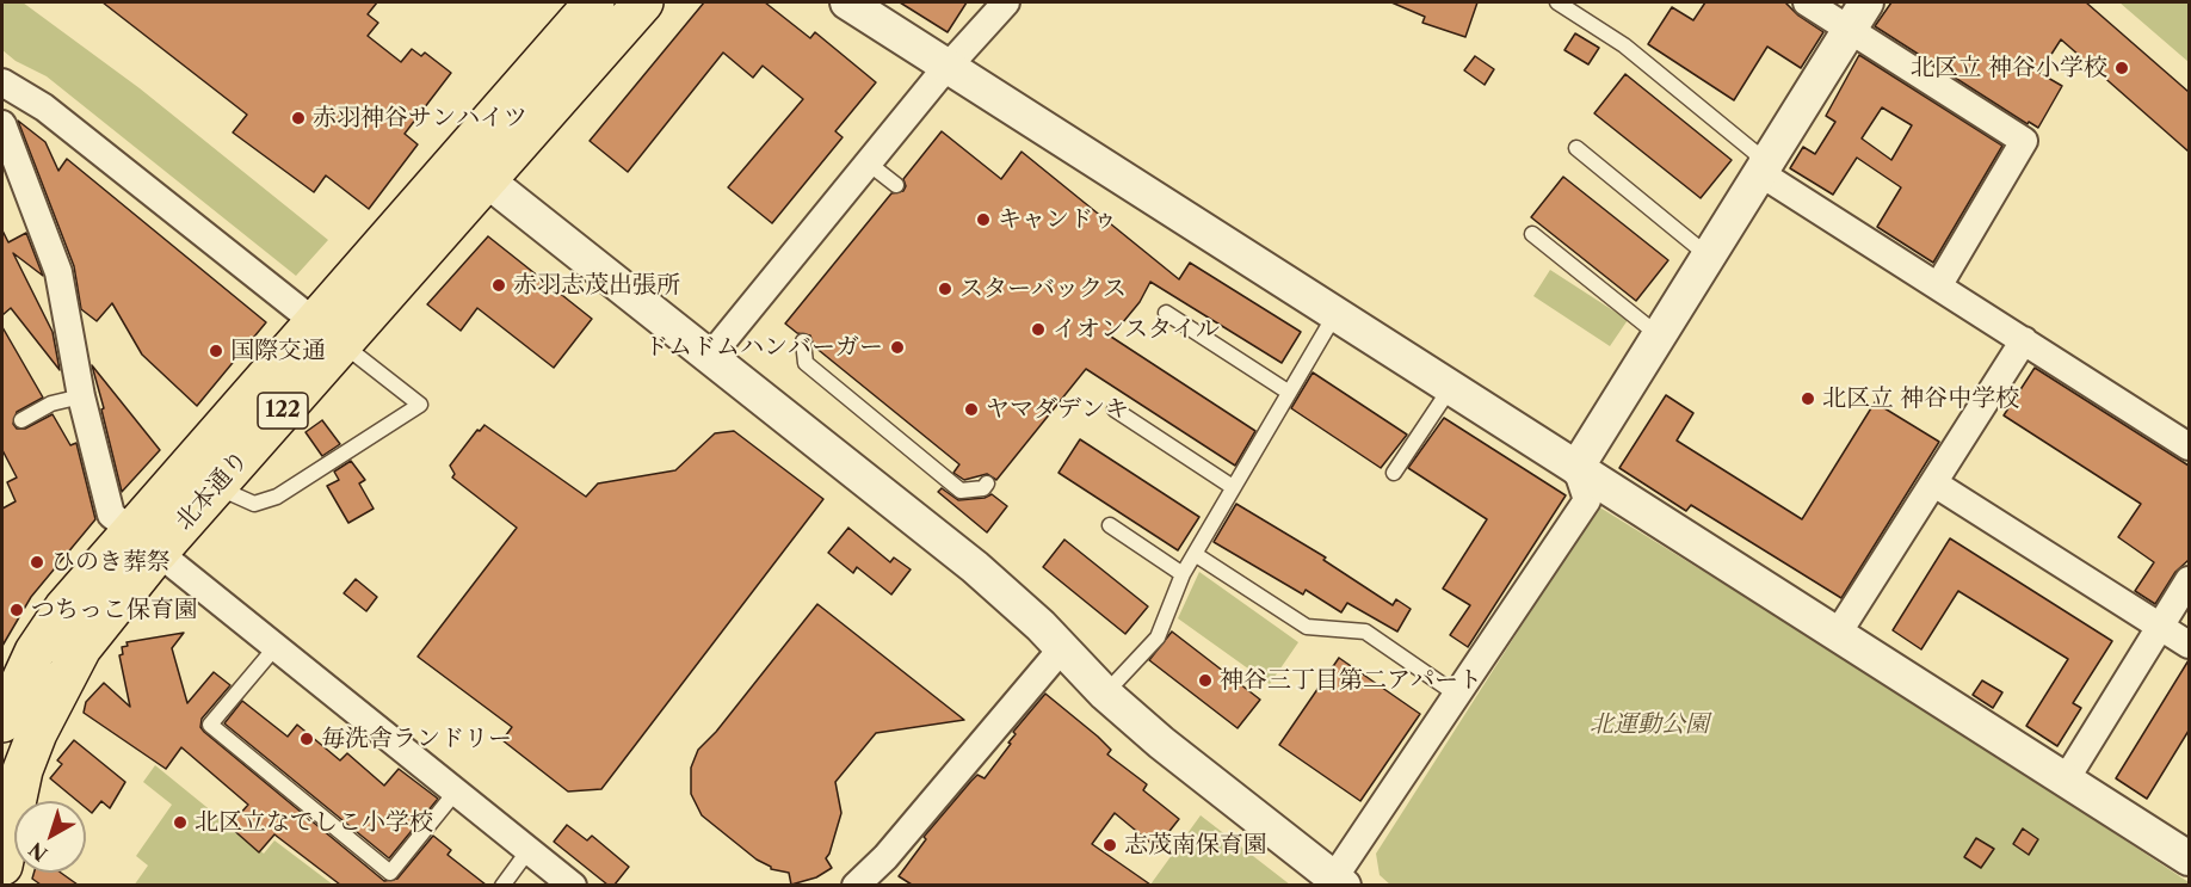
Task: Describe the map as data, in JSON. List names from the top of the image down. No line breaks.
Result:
{"streets":{"highway":["122","北本通り"]},"parks":["北運動公園"],"places":["北区立 神谷小学校","赤羽神谷サンハイツ","キャンドゥ","赤羽志茂出張所","スターバックス","イオンスタイル","ドムドムハンバーガー","国際交通","北区立 神谷中学校","ヤマダデンキ","ひのき葬祭","つちっこ保育園","神谷三丁目第二アパート","毎洗舎ランドリー","北区立なでしこ小学校","志茂南保育園"],"north":"bottom left"}
